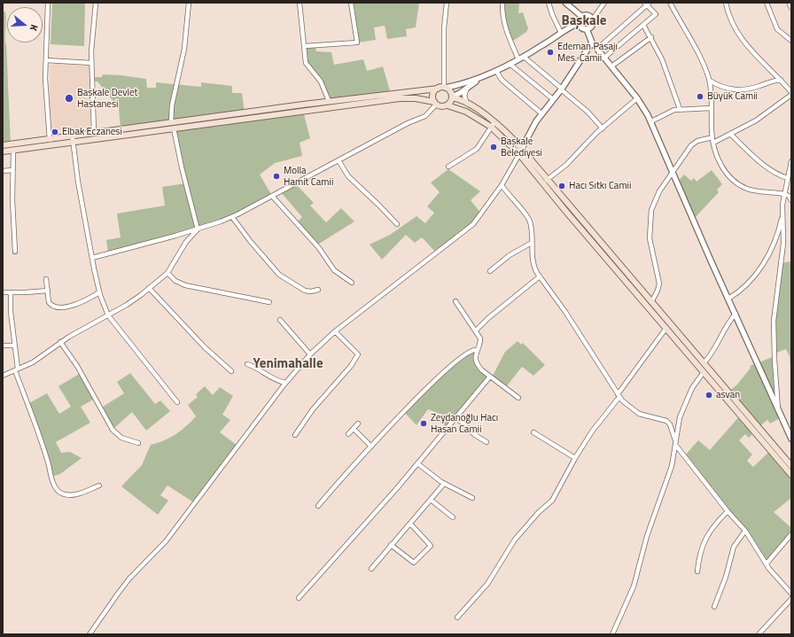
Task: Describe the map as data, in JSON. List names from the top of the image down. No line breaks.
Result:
{"districts":["Başkale","Yenimahalle"],"places":["Edeman Pasajı Mes. Camii","Büyük Camii","Başkale Devlet Hastanesi","Elbak Eczanesi","Başkale Belediyesi","Molla Hamit Camii","Hacı Sıtkı Camii","asvan","Zeydanoğlu Hacı Hasan Camii"],"north":"right"}
